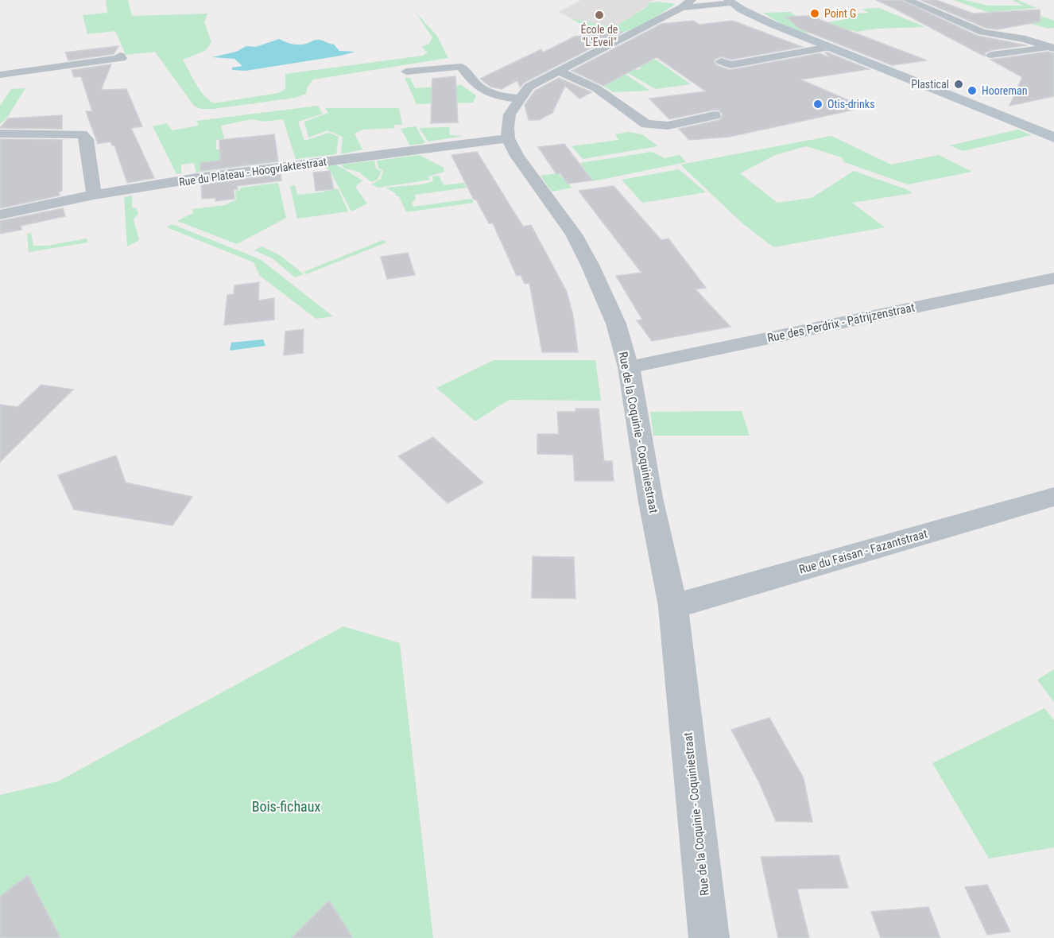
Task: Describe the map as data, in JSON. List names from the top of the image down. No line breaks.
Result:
{"streets":{"street":["Rue du Plateau - Hoogvlaktestraat","Rue des Perdrix - Patrijzenstraat","Rue de la Coquinie - Coquiniestraat","Rue du Faisan - Fazantstraat"]},"crossings":[["Rue du Plateau - Hoogvlaktestraat","Rue de la Coquinie - Coquiniestraat"],["Rue des Perdrix - Patrijzenstraat","Rue de la Coquinie - Coquiniestraat"],["Rue de la Coquinie - Coquiniestraat","Rue du Faisan - Fazantstraat"]],"parks":["Bois-fichaux"],"places":["Point G","École de \"L'Eveil\"","Plastical","Hooreman","Otis-drinks"]}
